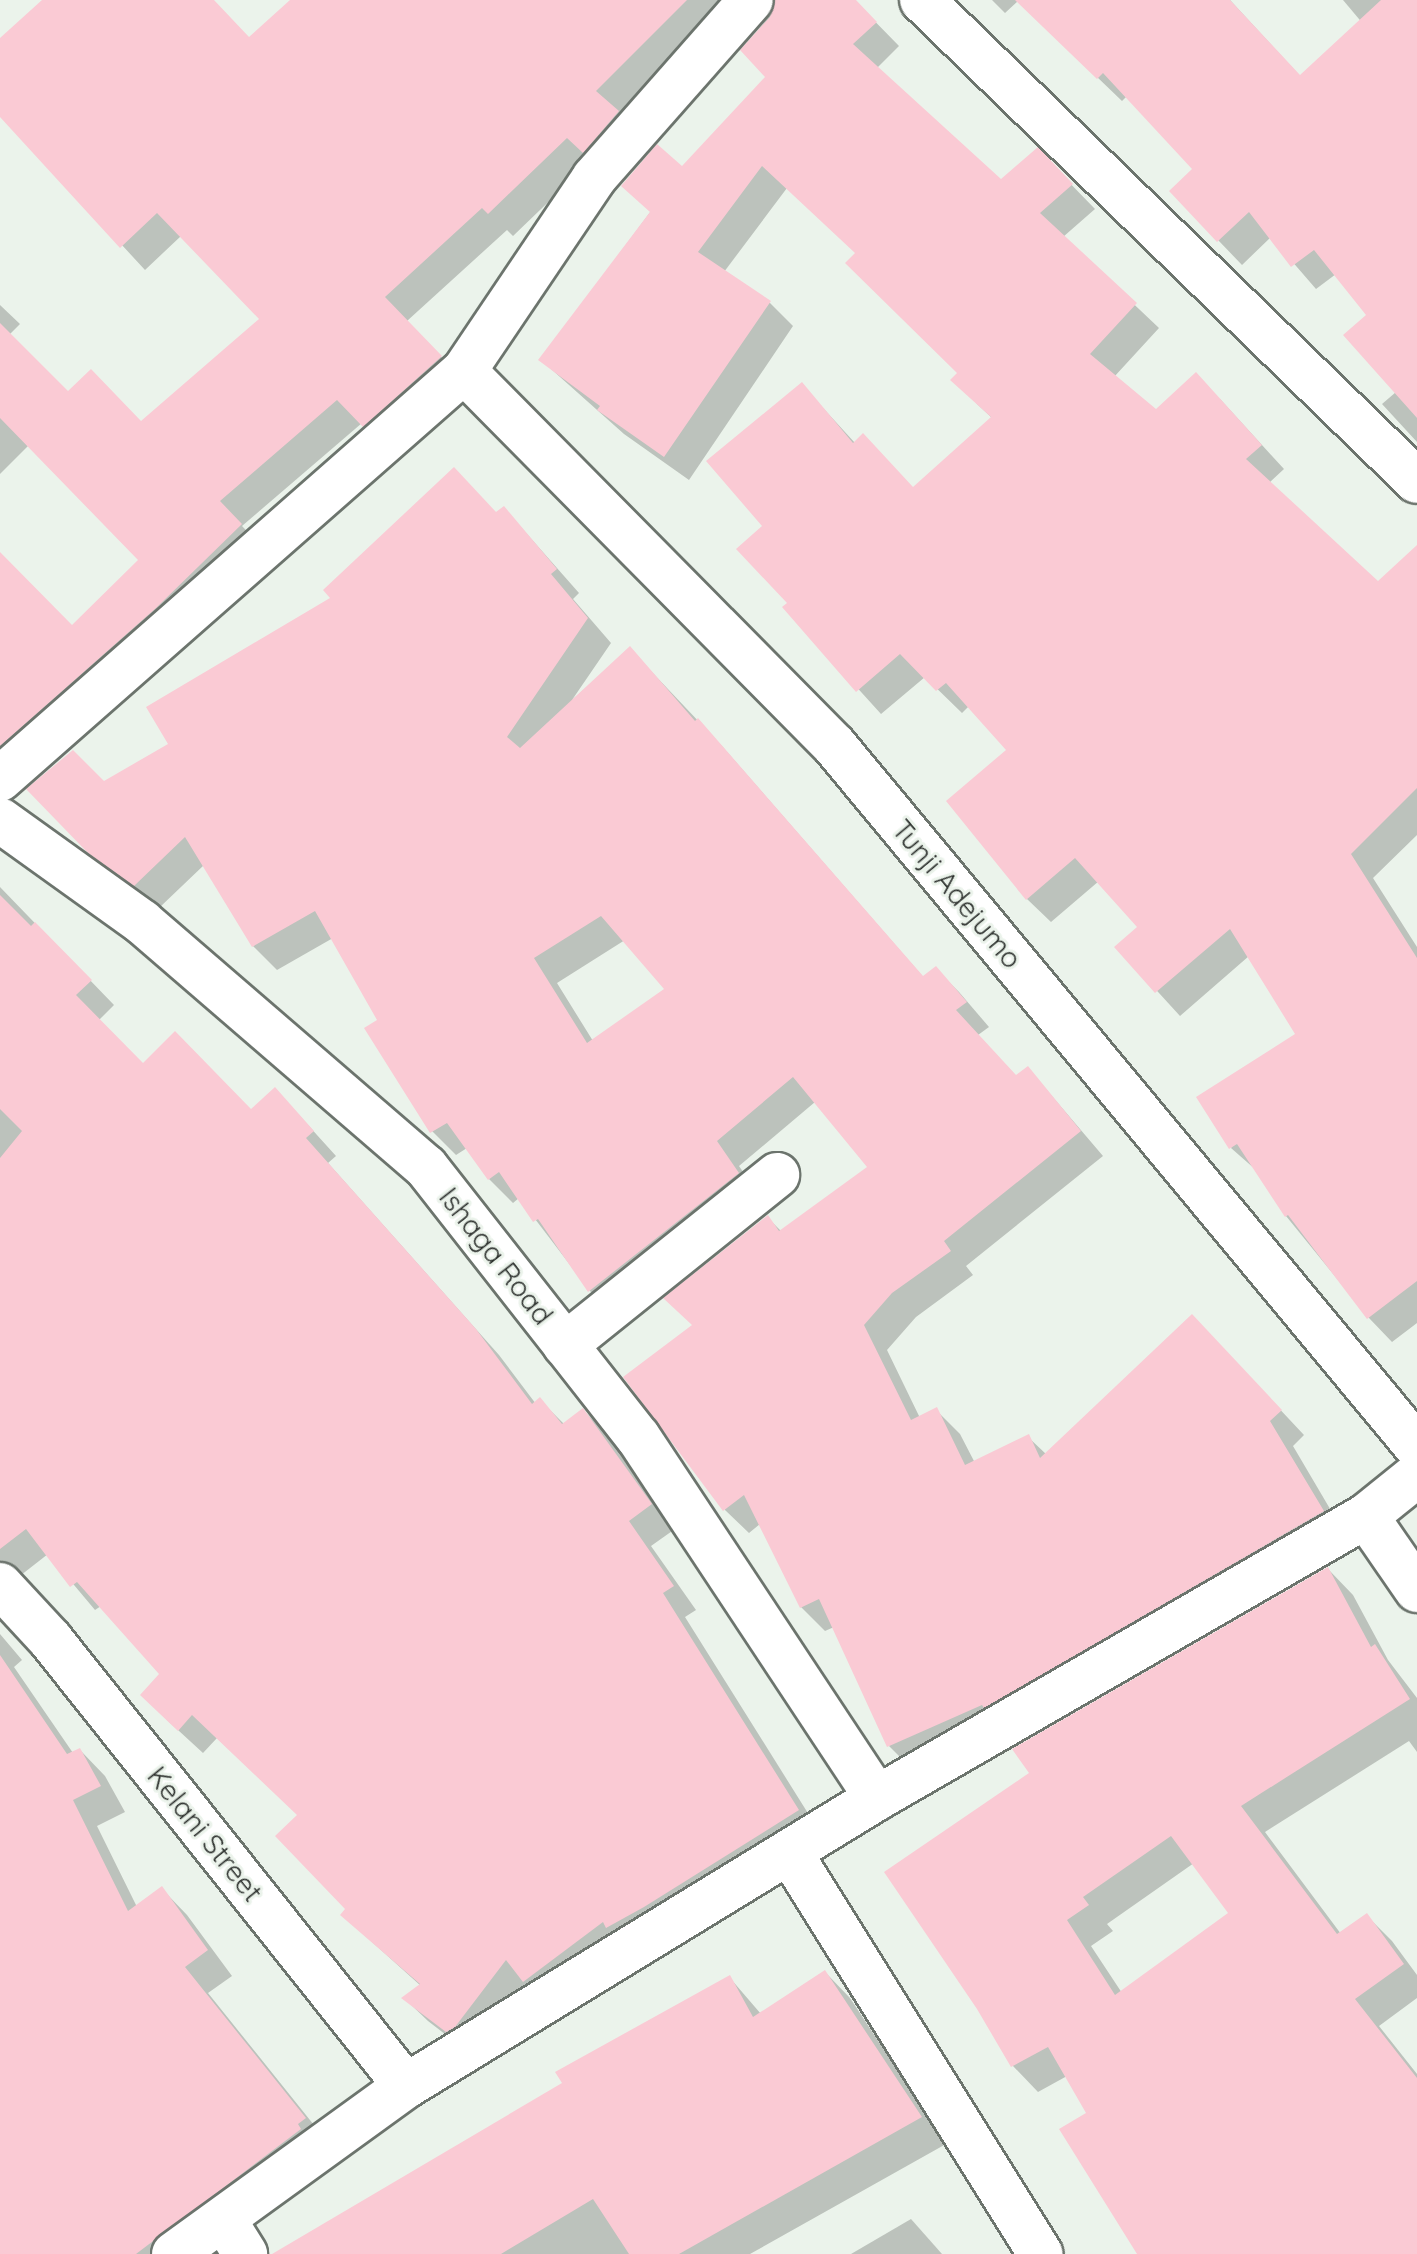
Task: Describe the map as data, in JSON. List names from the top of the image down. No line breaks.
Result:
{"streets":{"street":["Tunji Adejumo","Ishaga Road","Kelani Street"]}}
